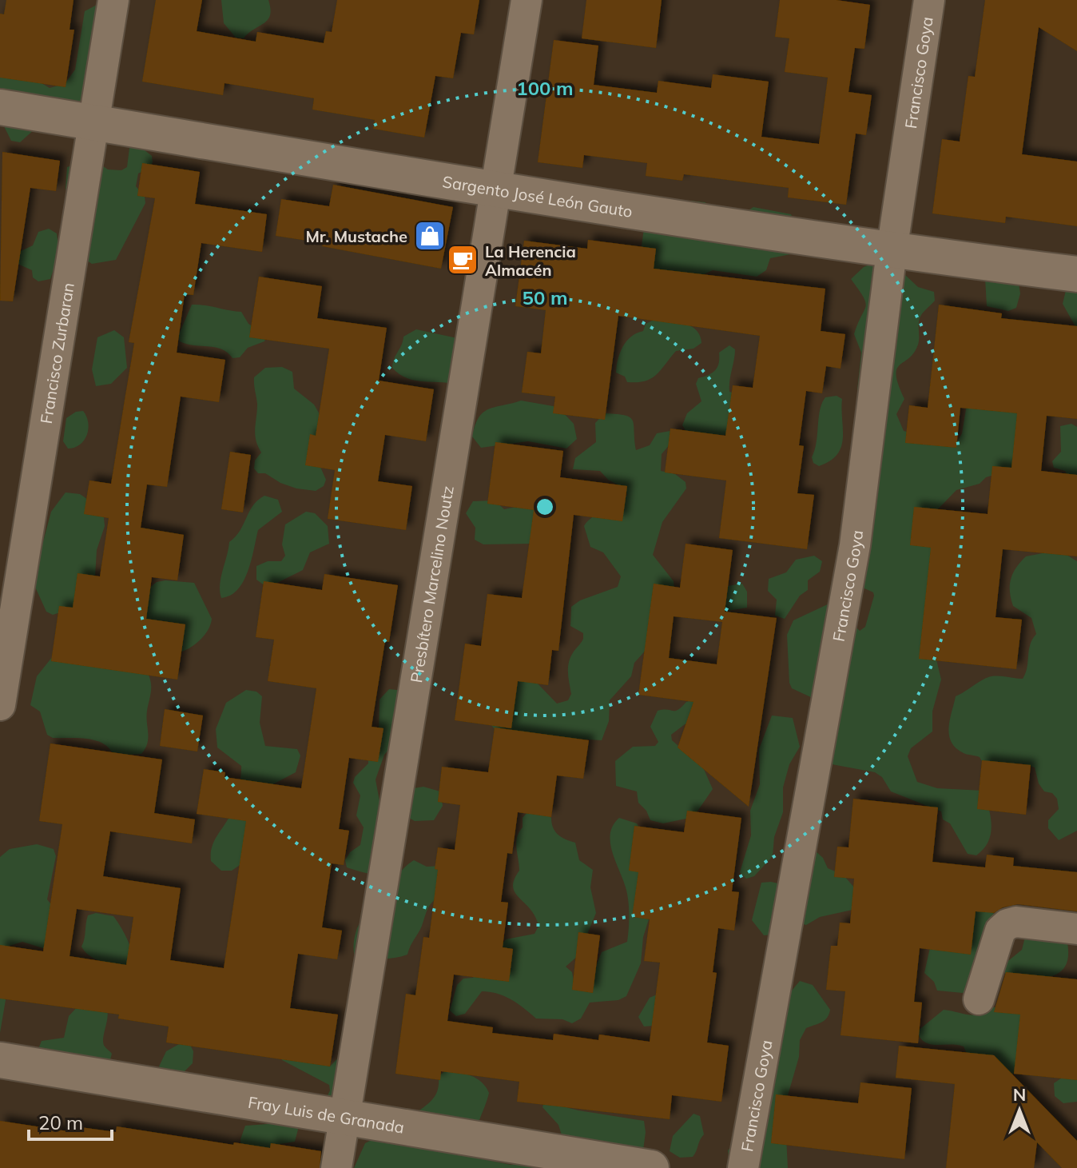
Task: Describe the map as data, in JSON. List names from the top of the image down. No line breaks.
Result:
{"streets":{"street":["Francisco Goya","Sargento José León Gauto","Francisco Zurbaran","Presbítero Marcelino Noutz","Fray Luis de Granada"]},"crossings":[["Francisco Goya","Sargento José León Gauto"],["Sargento José León Gauto","Francisco Zurbaran"],["Sargento José León Gauto","Presbítero Marcelino Noutz"],["Presbítero Marcelino Noutz","Fray Luis de Granada"]],"places":{"shop":["Mr. Mustache"],"cafe":["La Herencia Almacén"]},"scale_bar":"20 m","north":"top","rings":["100 m","50 m"]}
